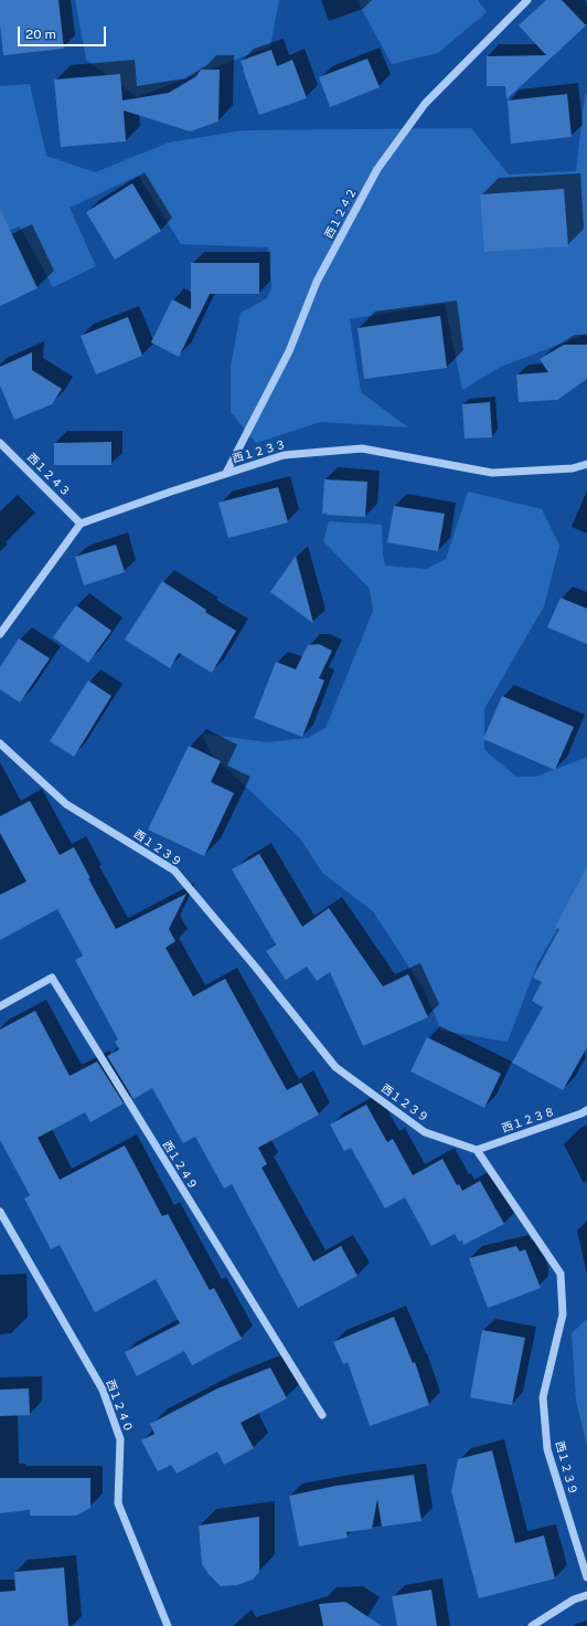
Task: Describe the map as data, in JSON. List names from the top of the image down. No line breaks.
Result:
{"streets":{"street":["西１２４２","西１２３３","西１２４３","西１２３９","西１２３８","西１２４９","西１２４０"]},"crossings":[["西１２４２","西１２３３"],["西１２３３","西１２４３"],["西１２３９","西１２３８"]],"scale_bar":"20 m"}
